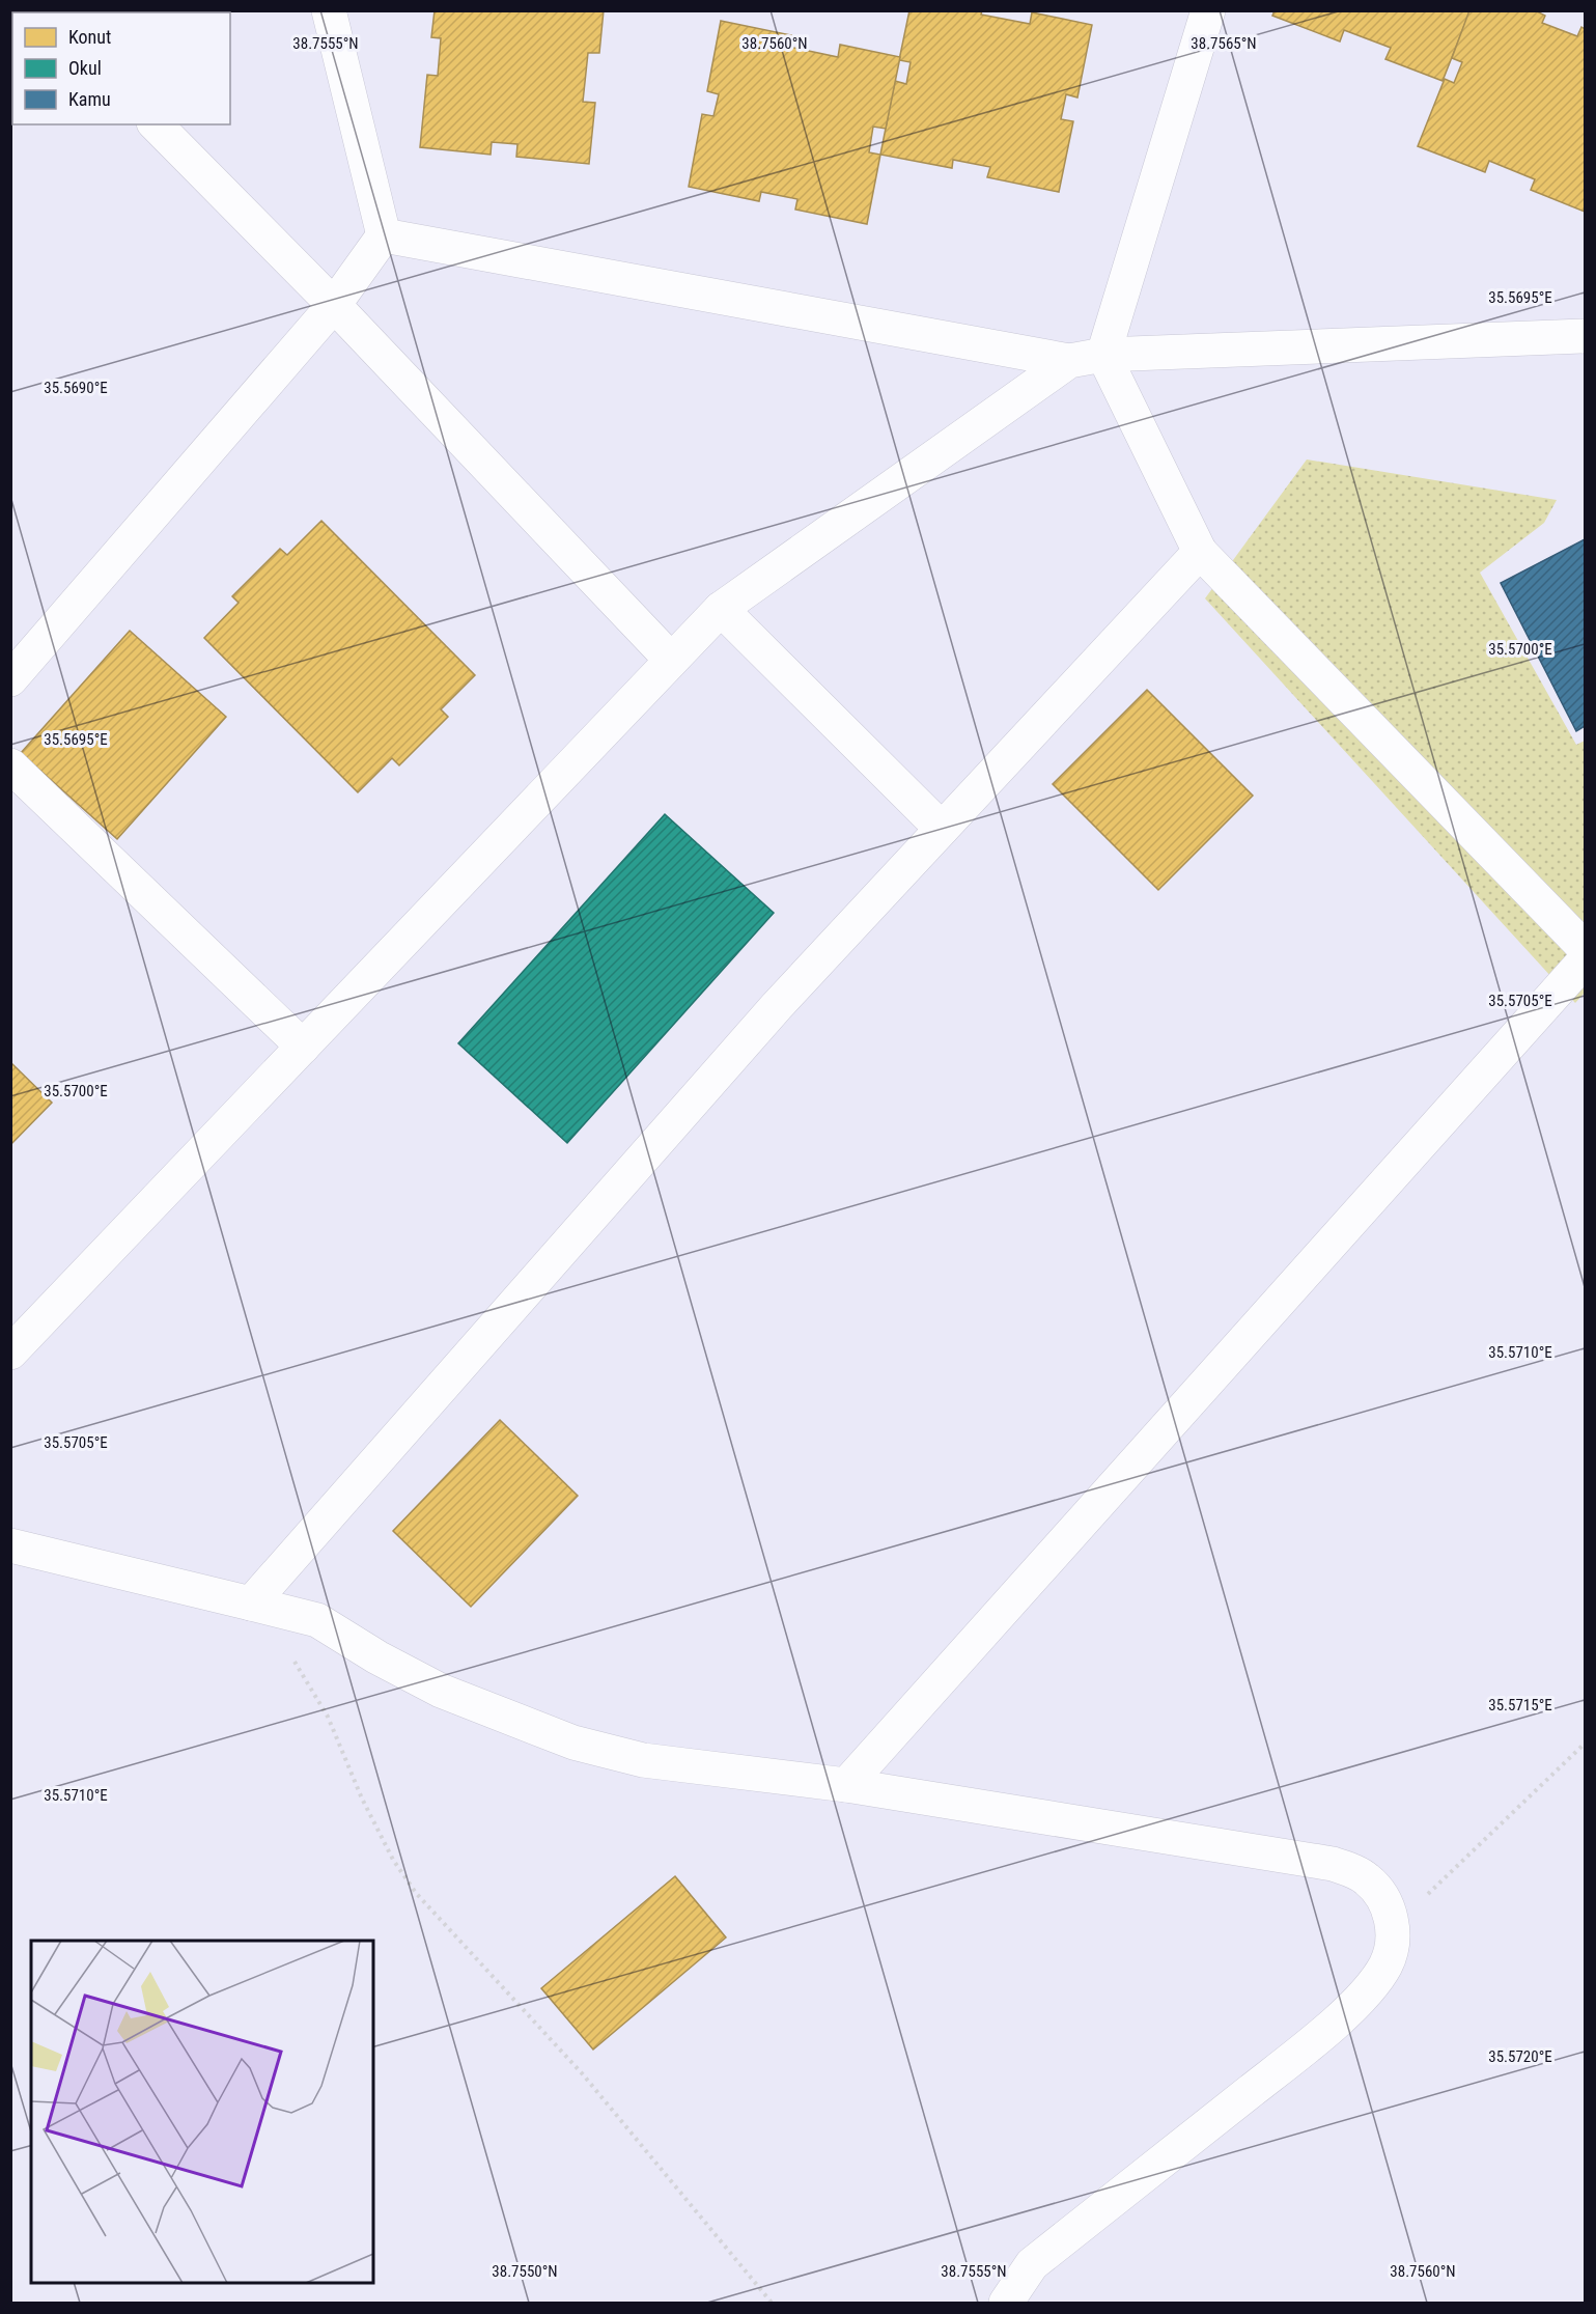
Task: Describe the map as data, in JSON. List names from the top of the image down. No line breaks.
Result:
{"legend":["Konut","Okul","Kamu"],"coordinates":["38.7555°N","38.7560°N","38.7565°N","35.5695°E","35.5690°E","35.5700°E","35.5705°E","35.5710°E","35.5715°E","35.5720°E","38.7550°N"]}
